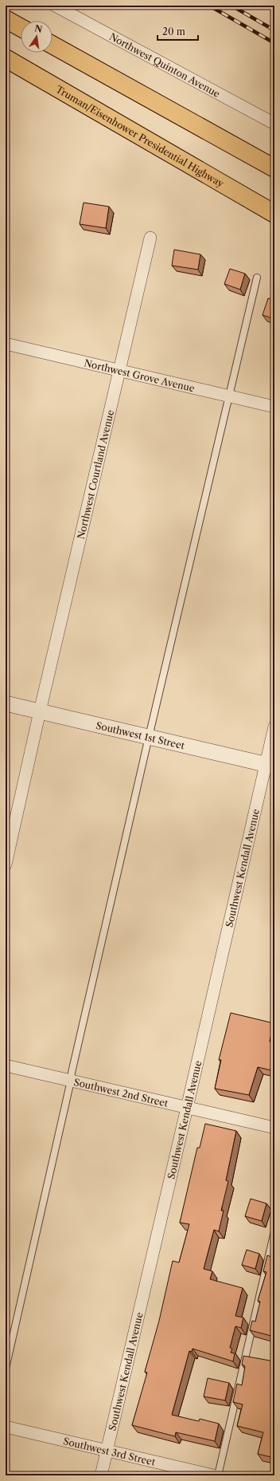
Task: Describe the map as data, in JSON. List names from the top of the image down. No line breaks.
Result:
{"streets":{"highway":["Truman/Eisenhower Presidential Highway"],"street":["Northwest Quinton Avenue","Northwest Grove Avenue","Northwest Courtland Avenue","Southwest 1st Street","Southwest Kendall Avenue","Southwest 2nd Street","Southwest 3rd Street"]},"crossings":[["Northwest Grove Avenue","Northwest Courtland Avenue"],["Northwest Courtland Avenue","Southwest 1st Street"],["Southwest 1st Street","Southwest Kendall Avenue"],["Southwest Kendall Avenue","Southwest 2nd Street"],["Southwest Kendall Avenue","Southwest 3rd Street"]],"scale_bar":"20 m","north":"top"}
